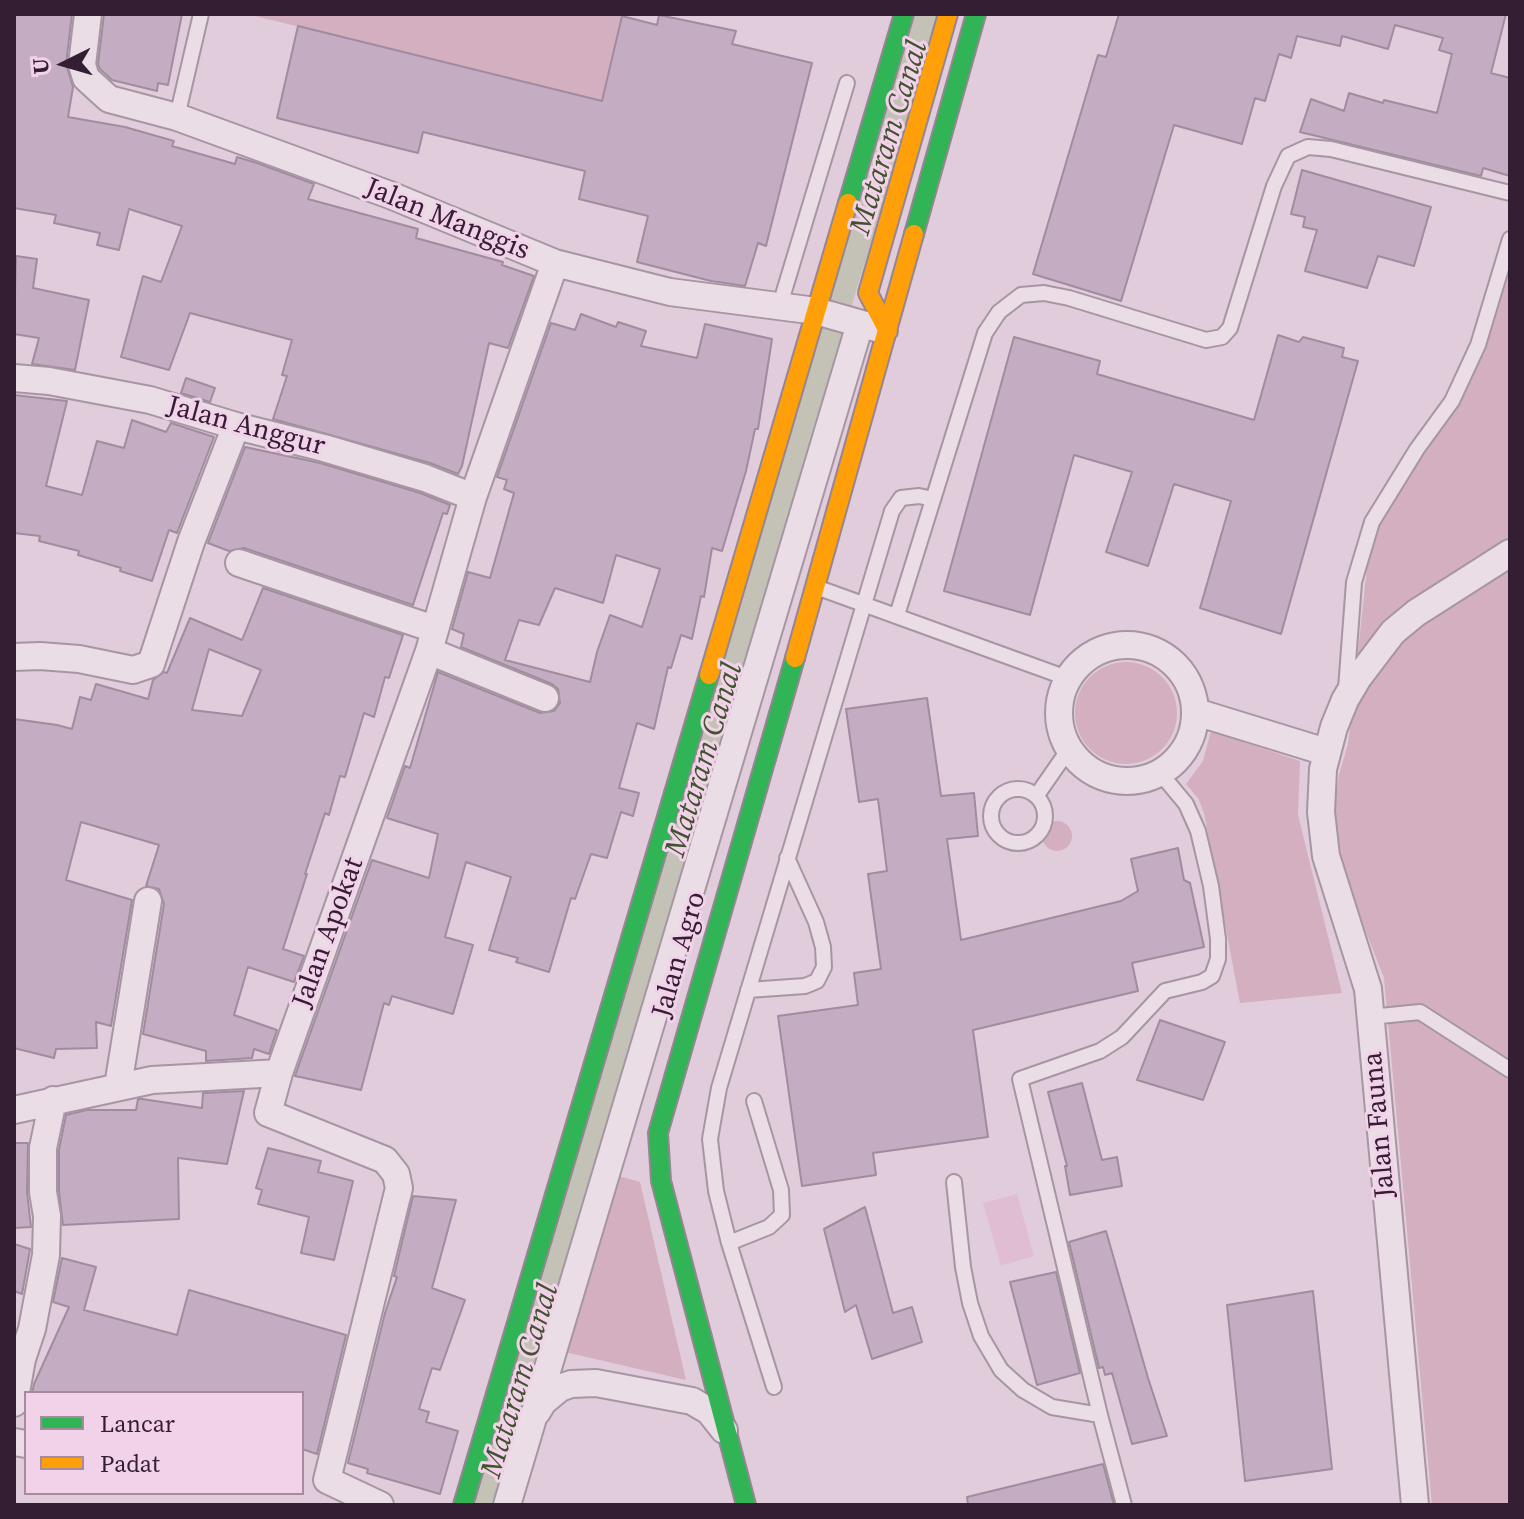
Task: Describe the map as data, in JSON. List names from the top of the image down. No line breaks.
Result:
{"streets":{"main road":["Jalan Agro"],"street":["Jalan Manggis","Jalan Anggur","Jalan Apokat","Jalan Fauna"]},"crossings":[["Jalan Manggis","Jalan Apokat"],["Jalan Manggis","Jalan Agro"],["Jalan Anggur","Jalan Apokat"]],"water":["Mataram Canal"],"legend":["Lancar","Padat"],"north":"left"}
